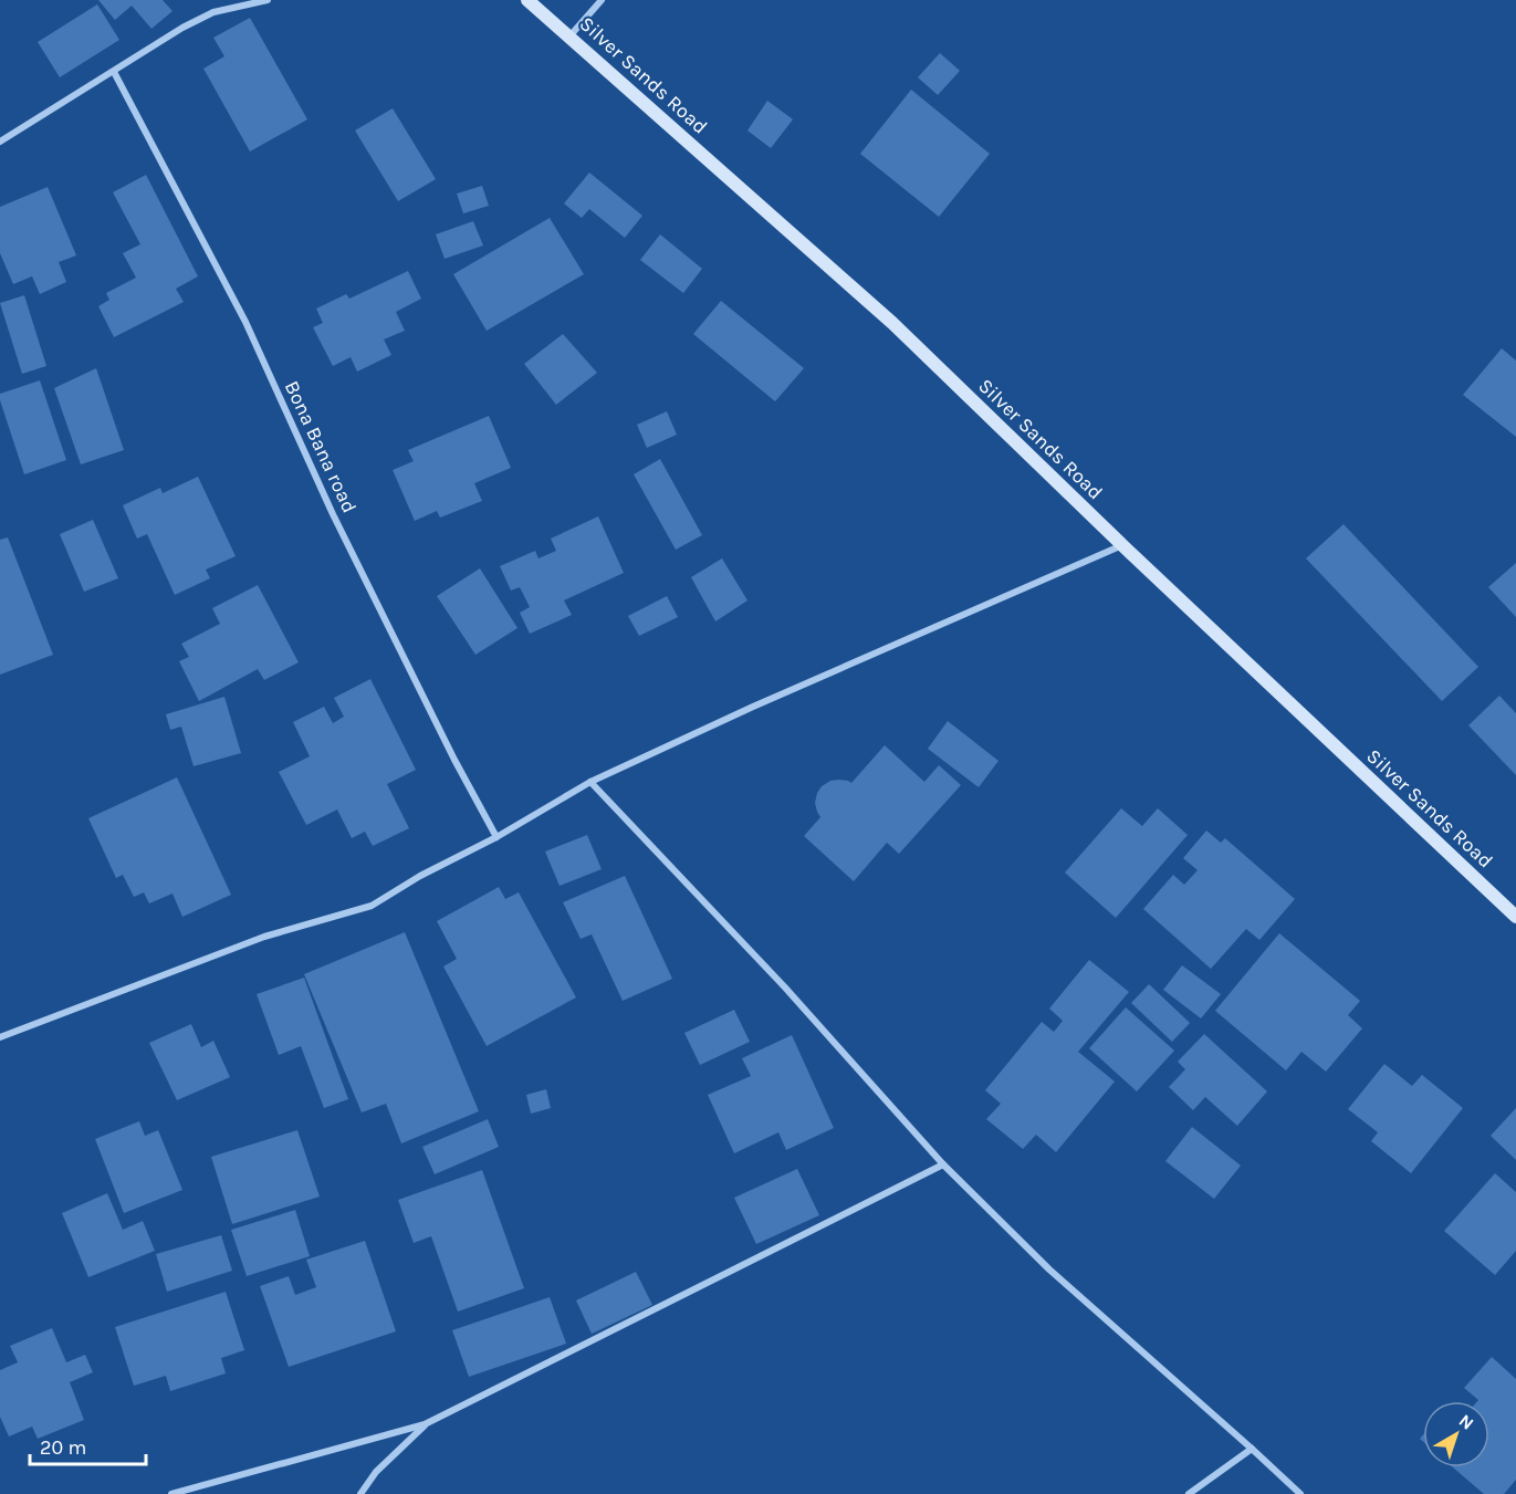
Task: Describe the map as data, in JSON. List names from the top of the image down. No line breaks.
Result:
{"streets":{"street":["Silver Sands Road","Bona Bana road"]},"scale_bar":"20 m","north":"top right"}
